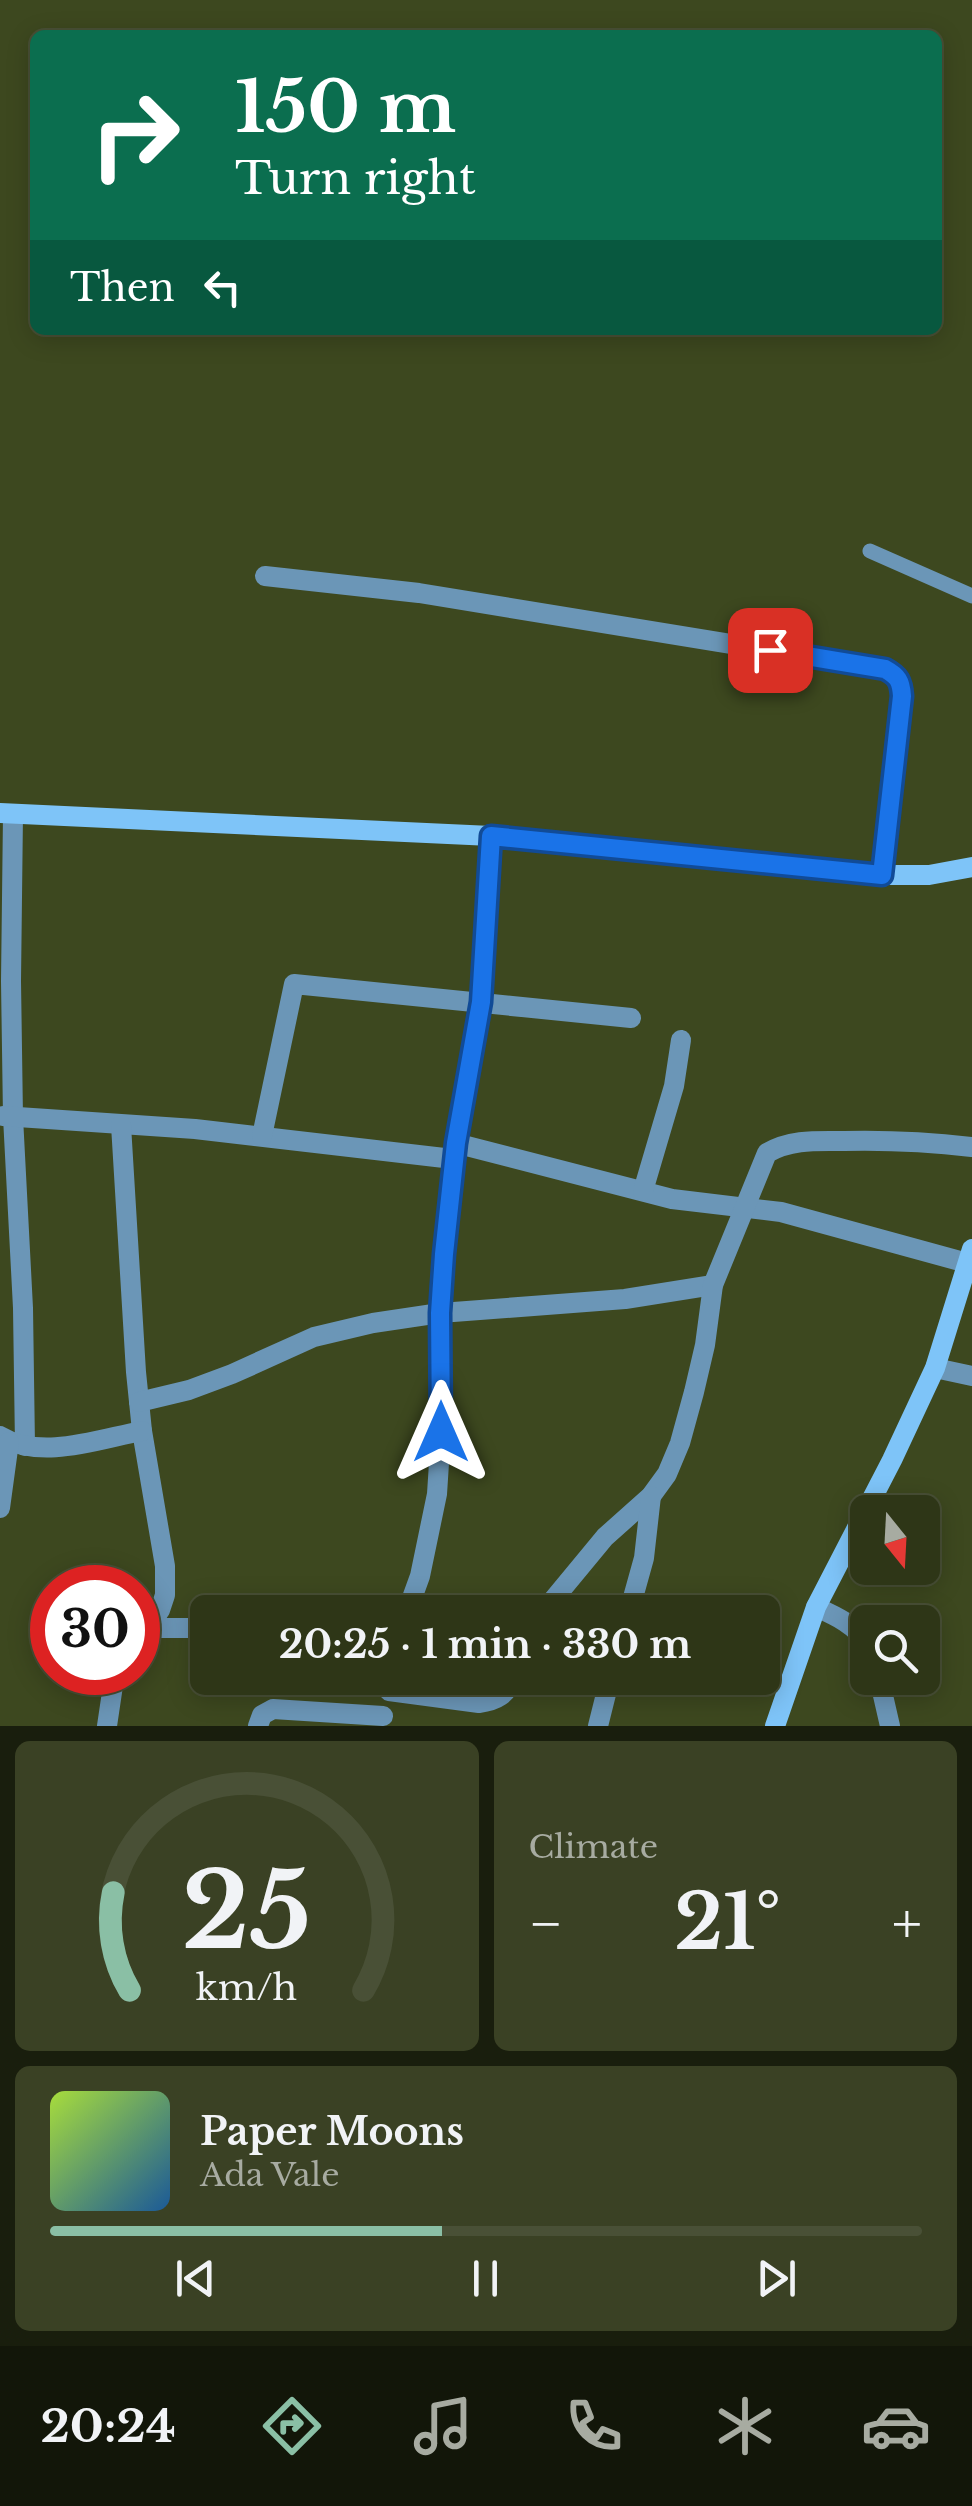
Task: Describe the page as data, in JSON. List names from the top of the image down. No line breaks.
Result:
{"north":"bottom","page":{"turn":["150 m","Turn right"],"then":"Then","limit":"30","trip":"20:25 · 1 min · 330 m","tile":"Climate","heat":["−","21°","+"],"song":["Paper Moons","Ada Vale"],"tabs":"20:24","gauge":["25","km/h"]}}
